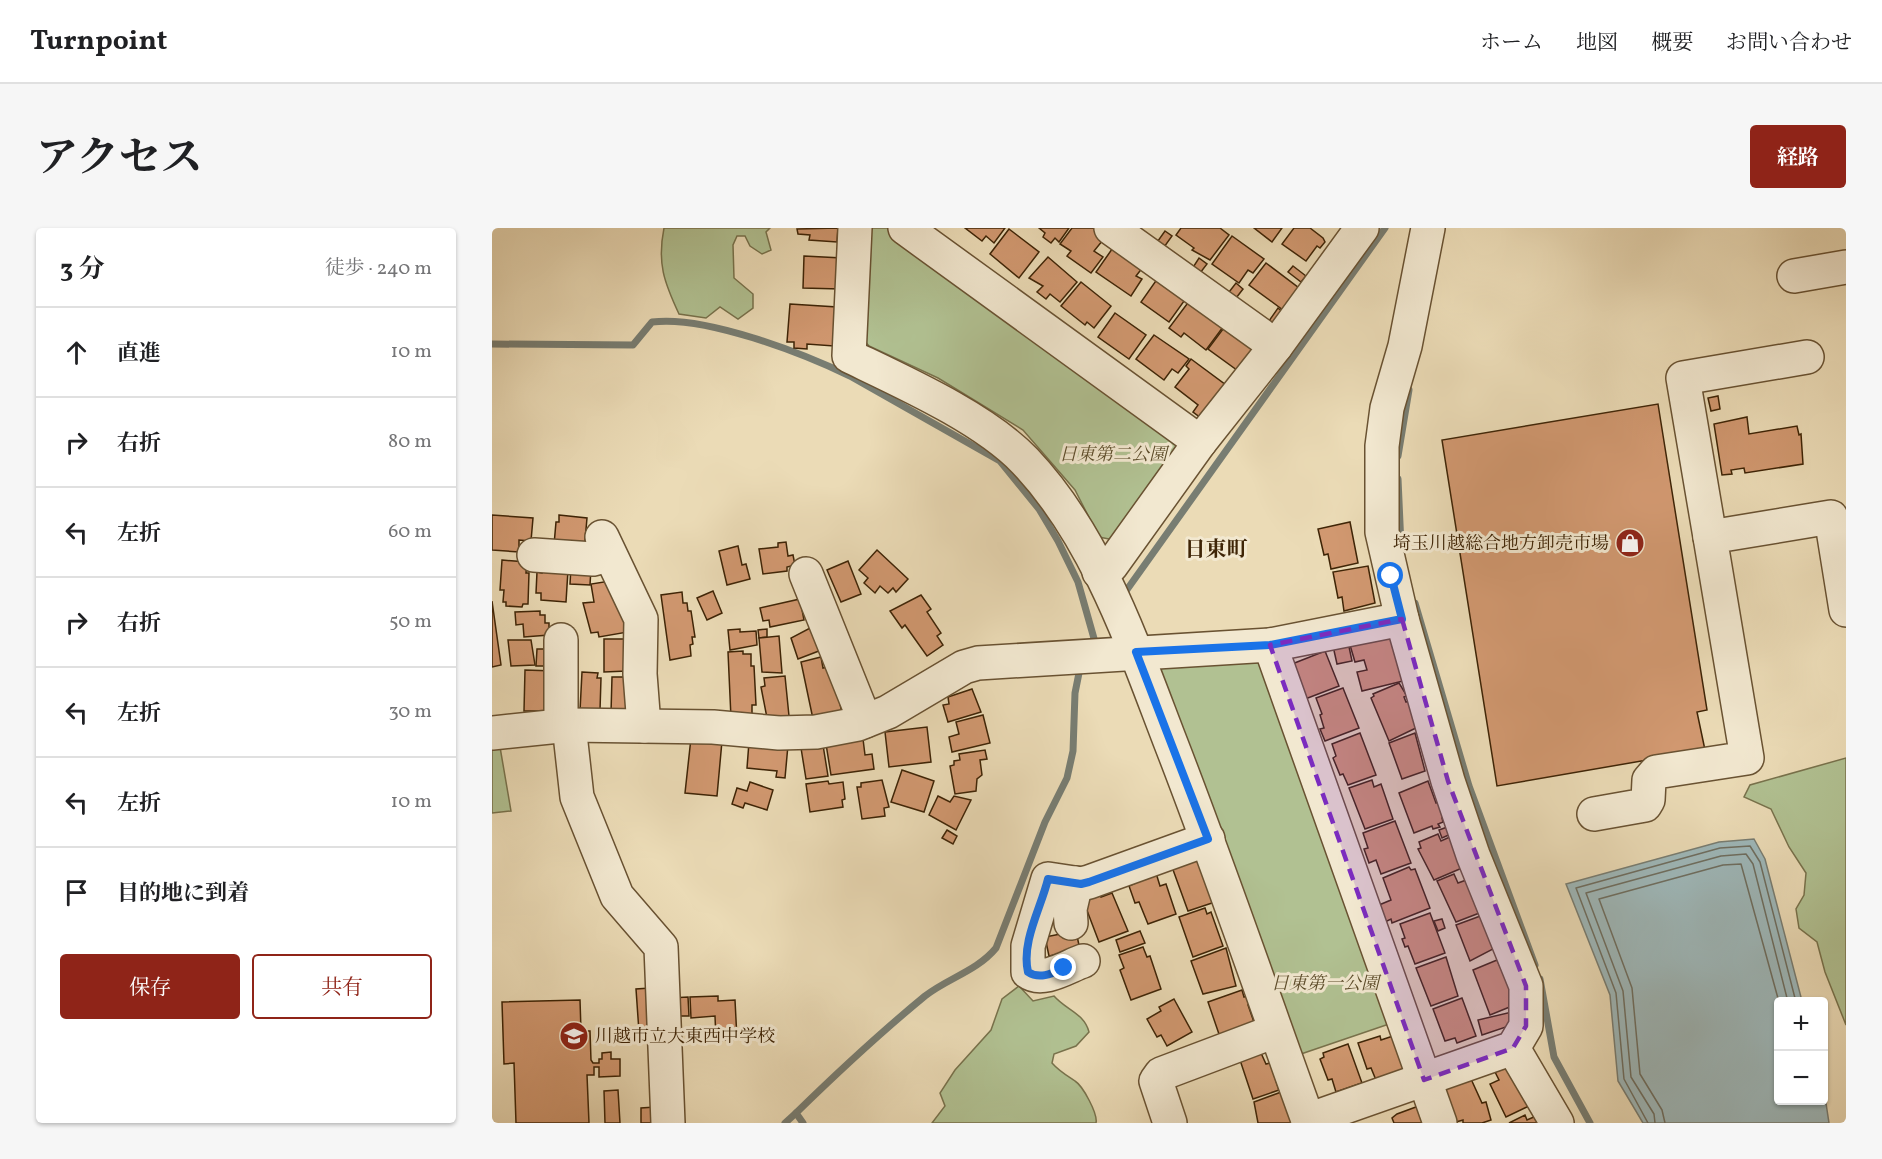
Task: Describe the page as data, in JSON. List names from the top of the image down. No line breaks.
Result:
{"districts":["日東町"],"parks":["日東第二公園","日東第一公園"],"places":{"shop":["埼玉川越総合地方卸売市場"],"school or university":["川越市立大東西中学校"]},"page":{"header":"Turnpoint","nav":["ホーム","地図","概要","お問い合わせ"],"title":"アクセス","buttons":["経路",["保存","共有"]],"heading":["3 分","徒歩 · 240 m"],"list":[["直進","10 m"],["右折","80 m"],["左折","60 m"],["右折","50 m"],["左折","30 m"],["左折","10 m"],"目的地に到着"],"map_buttons":["+","−"]}}
